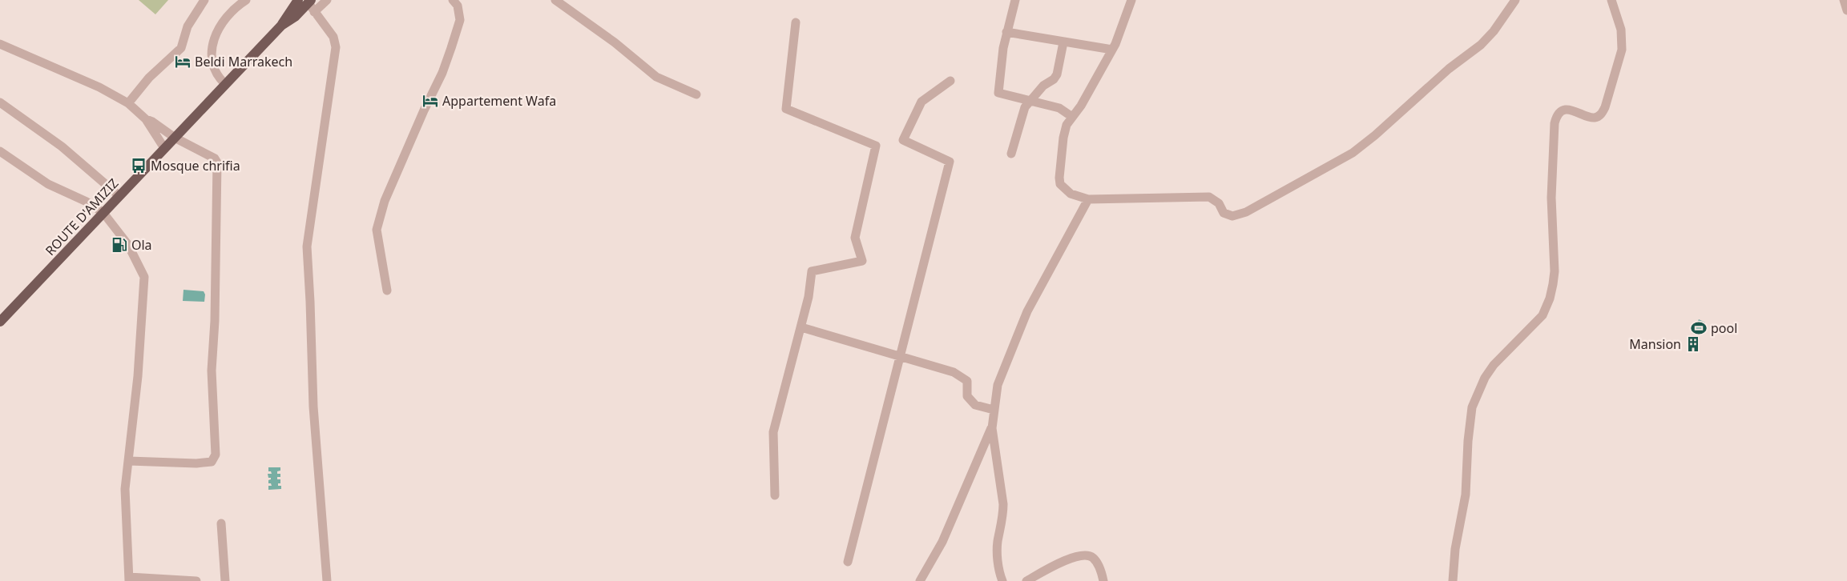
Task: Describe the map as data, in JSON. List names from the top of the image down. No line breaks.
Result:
{"streets":{"main road":["ROUTE D'AMIZIZ"]},"places":{"hotel":["Beldi Marrakech","Appartement Wafa"],"bus stop":["Mosque chrifia"],"fuel station":["Ola"],"sports":["pool"],"building":["Mansion"]}}
